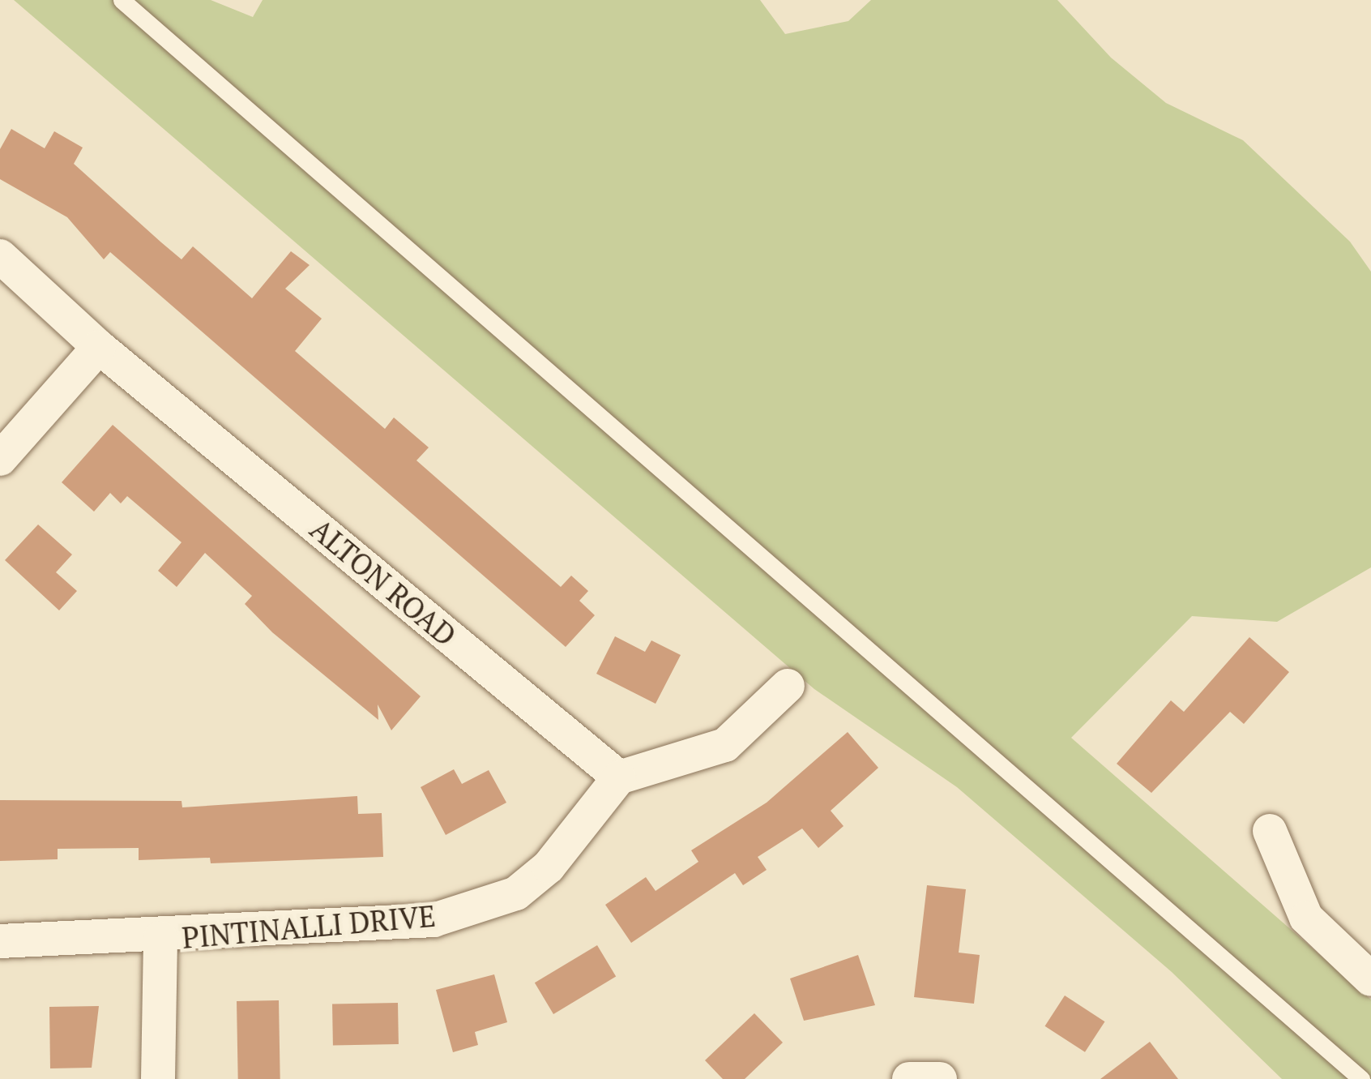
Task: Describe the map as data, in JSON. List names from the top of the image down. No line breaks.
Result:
{"streets":{"street":["ALTON ROAD","PINTINALLI DRIVE"]},"crossings":[["ALTON ROAD","PINTINALLI DRIVE"]]}
